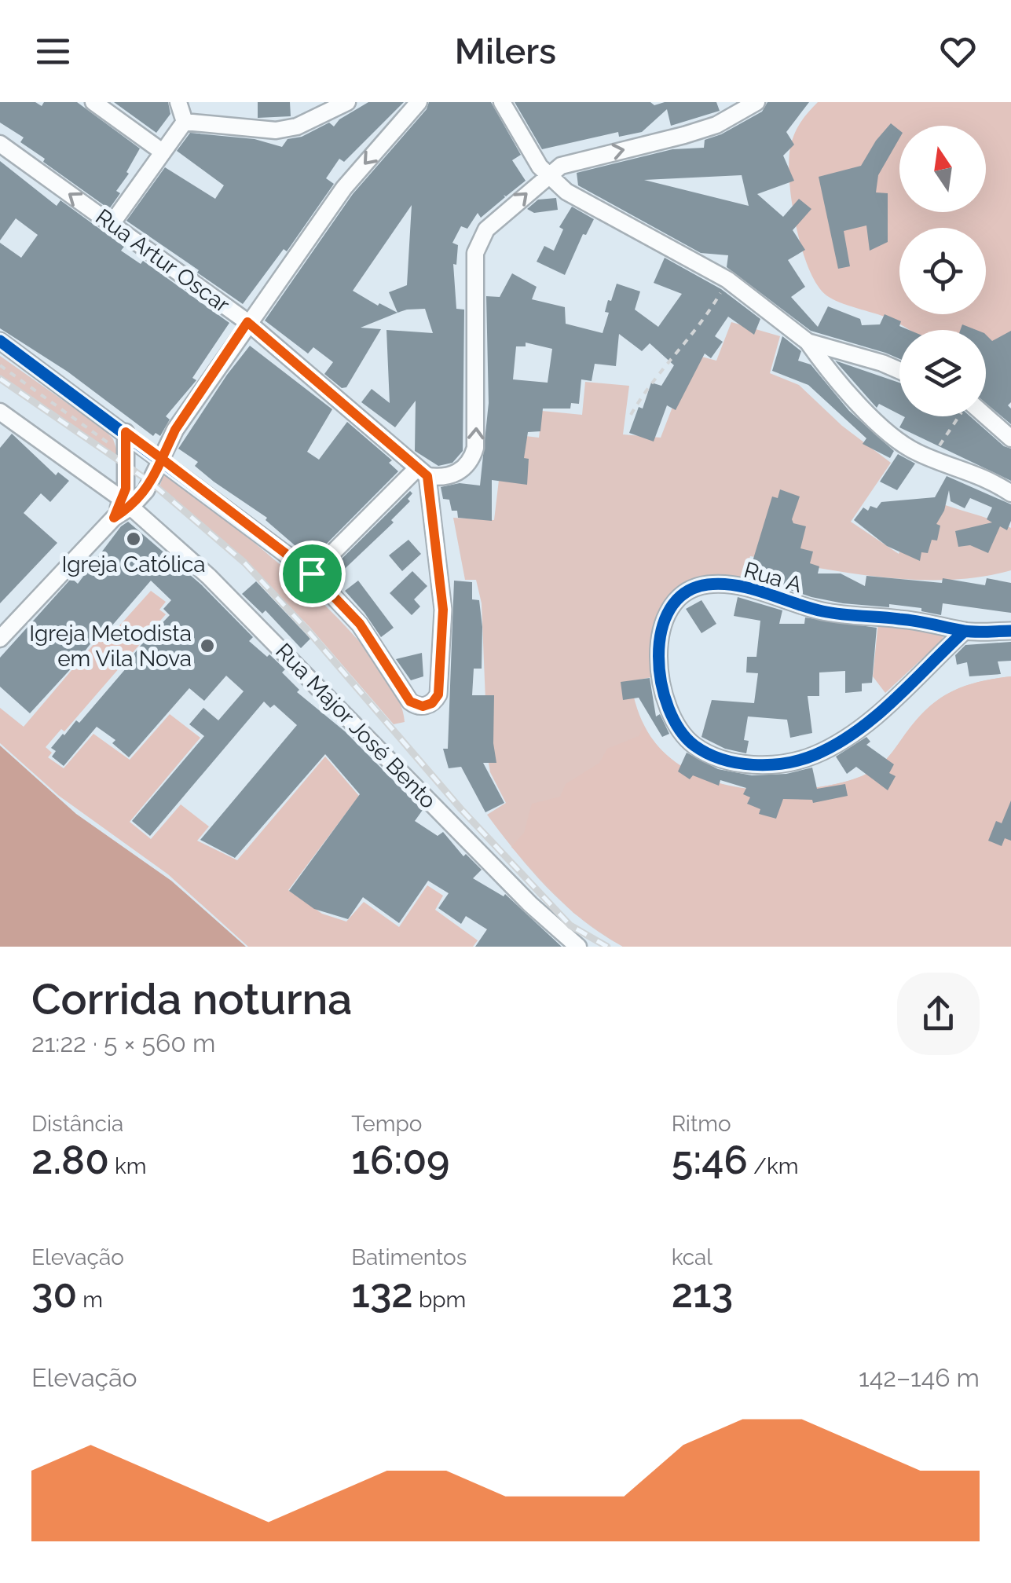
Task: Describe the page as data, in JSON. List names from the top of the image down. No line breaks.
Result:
{"streets":{"street":["Rua Artur Oscar","Rua A","Rua Major José Bento"]},"places":["Igreja Católica","Igreja Metodista em Vila Nova"],"north":"top","page":{"header":"Milers","heading":["Corrida noturna","21:22 · 5 × 560 m"],"stats":[["Distância","2.80 km"],["Tempo","16:09"],["Ritmo","5:46 /km"],["Elevação","30 m"],["Batimentos","132 bpm"],["kcal","213"]],"chart":["Elevação","142–146 m"]}}
